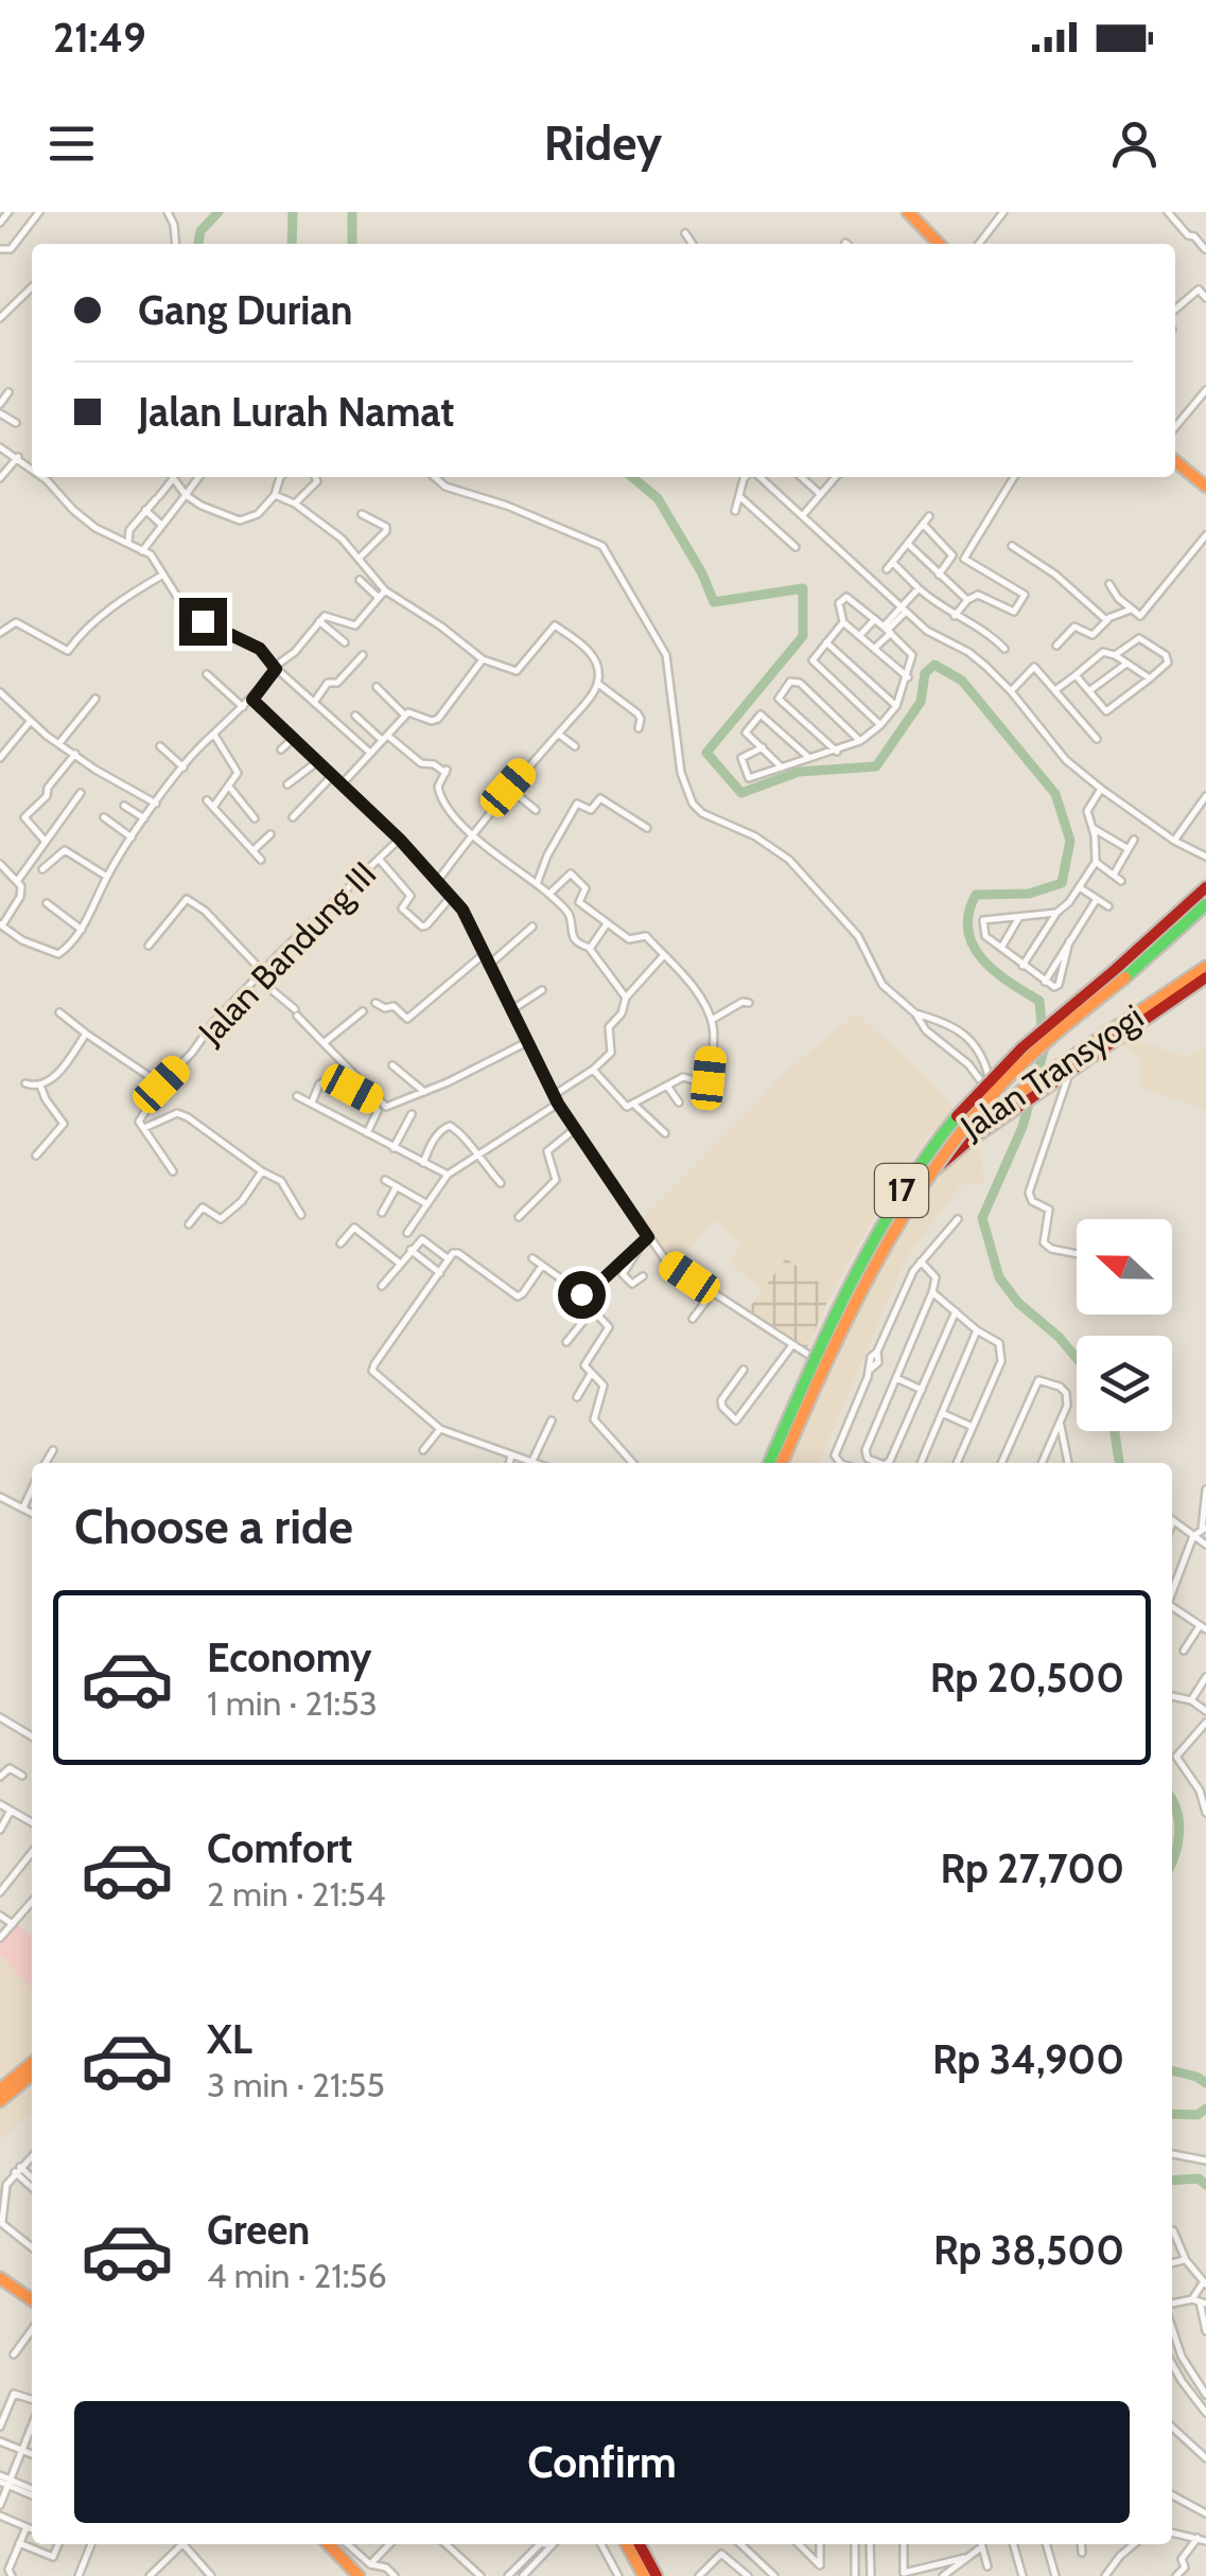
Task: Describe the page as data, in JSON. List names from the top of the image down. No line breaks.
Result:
{"streets":{"main road":["Jalan Transyogi","17"],"street":["Jalan Bandung III"]},"north":"left","page":{"status":"21:49","header":"Ridey","banner":["Gang Durian","Jalan Lurah Namat"],"heading":"Choose a ride","list":[{"name":"Economy","note":"1 min · 21:53","value":"Rp 20,500"},{"name":"Comfort","note":"2 min · 21:54","value":"Rp 27,700"},{"name":"XL","note":"3 min · 21:55","value":"Rp 34,900"},{"name":"Green","note":"4 min · 21:56","value":"Rp 38,500"}],"buttons":"Confirm"}}
